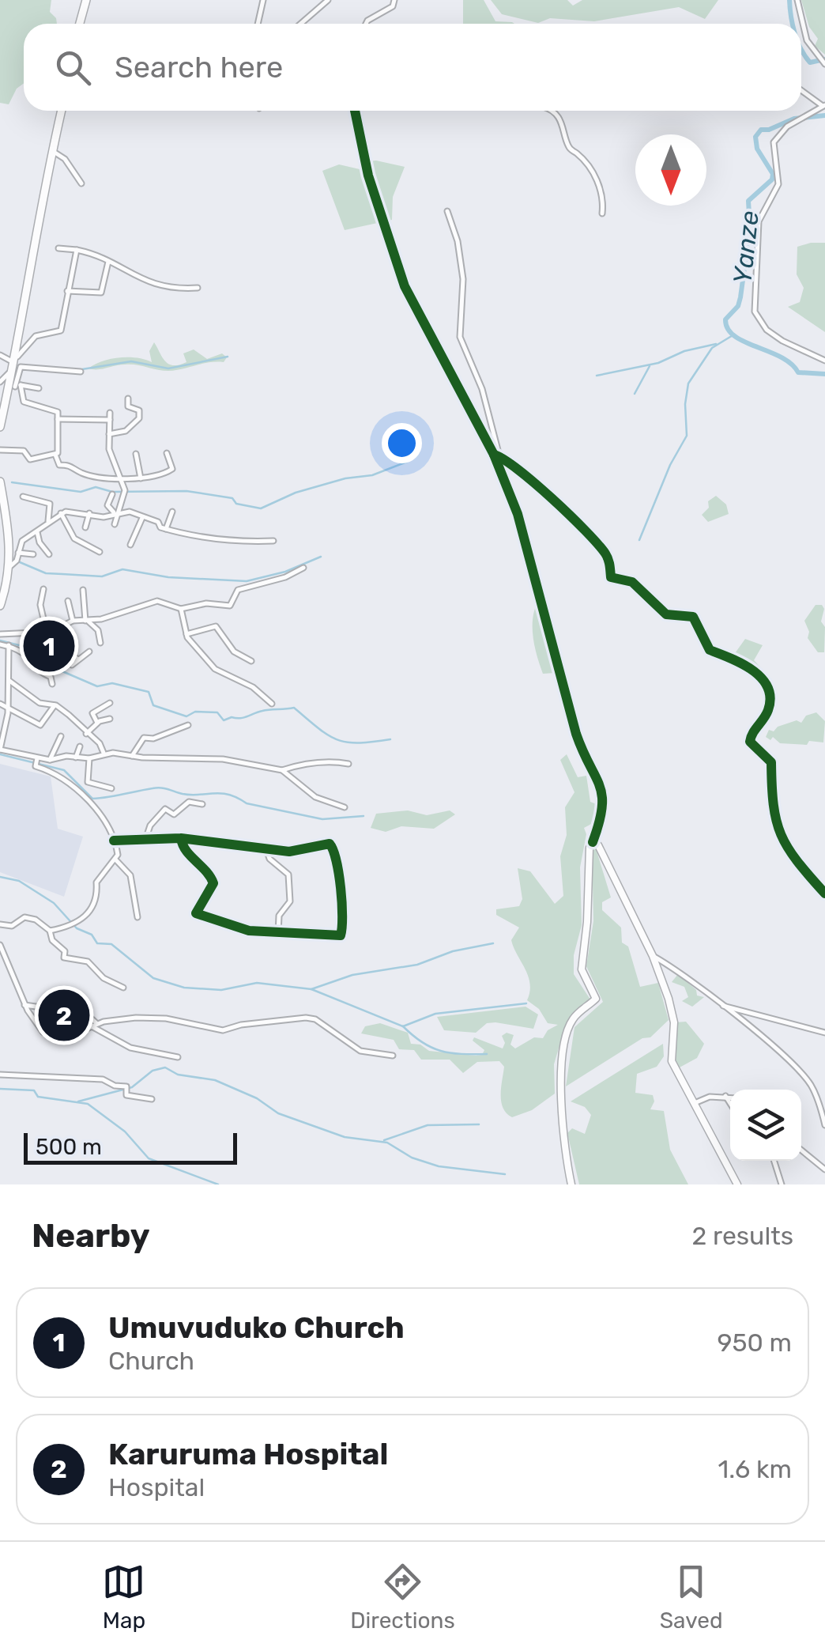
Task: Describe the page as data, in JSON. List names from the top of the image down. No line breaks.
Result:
{"water":["Yanze"],"scale_bar":"500 m","north":"bottom","page":{"search":"Search here","pins":["1","2"],"scale":"500 m","heading":["Nearby","2 results"],"list":[{"mark":"1","name":"Umuvuduko Church","note":"Church","value":"950 m"},{"mark":"2","name":"Karuruma Hospital","note":"Hospital","value":"1.6 km"}],"nav":["Map","Directions","Saved"]}}
